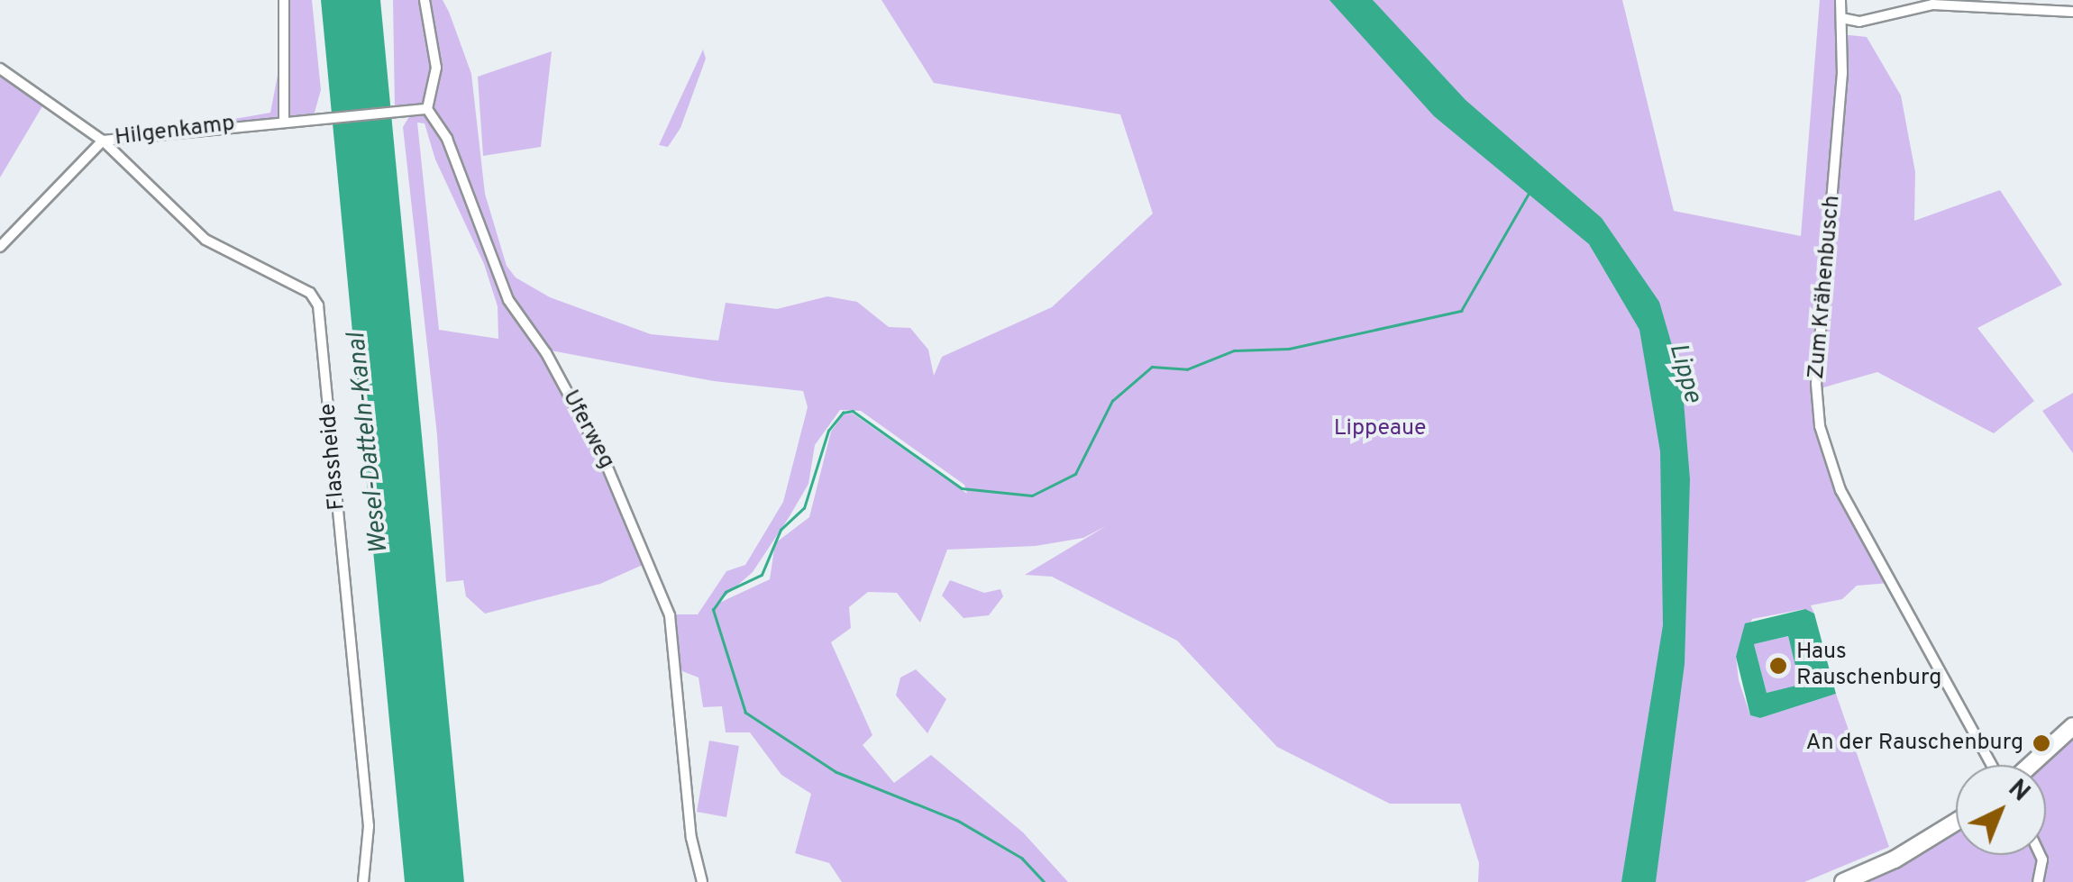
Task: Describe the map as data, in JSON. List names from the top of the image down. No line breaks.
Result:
{"streets":{"street":["Hilgenkamp","Zum Krähenbusch","Uferweg","Flassheide"]},"crossings":[["Hilgenkamp","Uferweg"],["Hilgenkamp","Flassheide"]],"water":["Lippe","Wesel-Datteln-Kanal"],"parks":["Lippeaue"],"places":["Haus Rauschenburg","An der Rauschenburg"],"north":"top right"}
